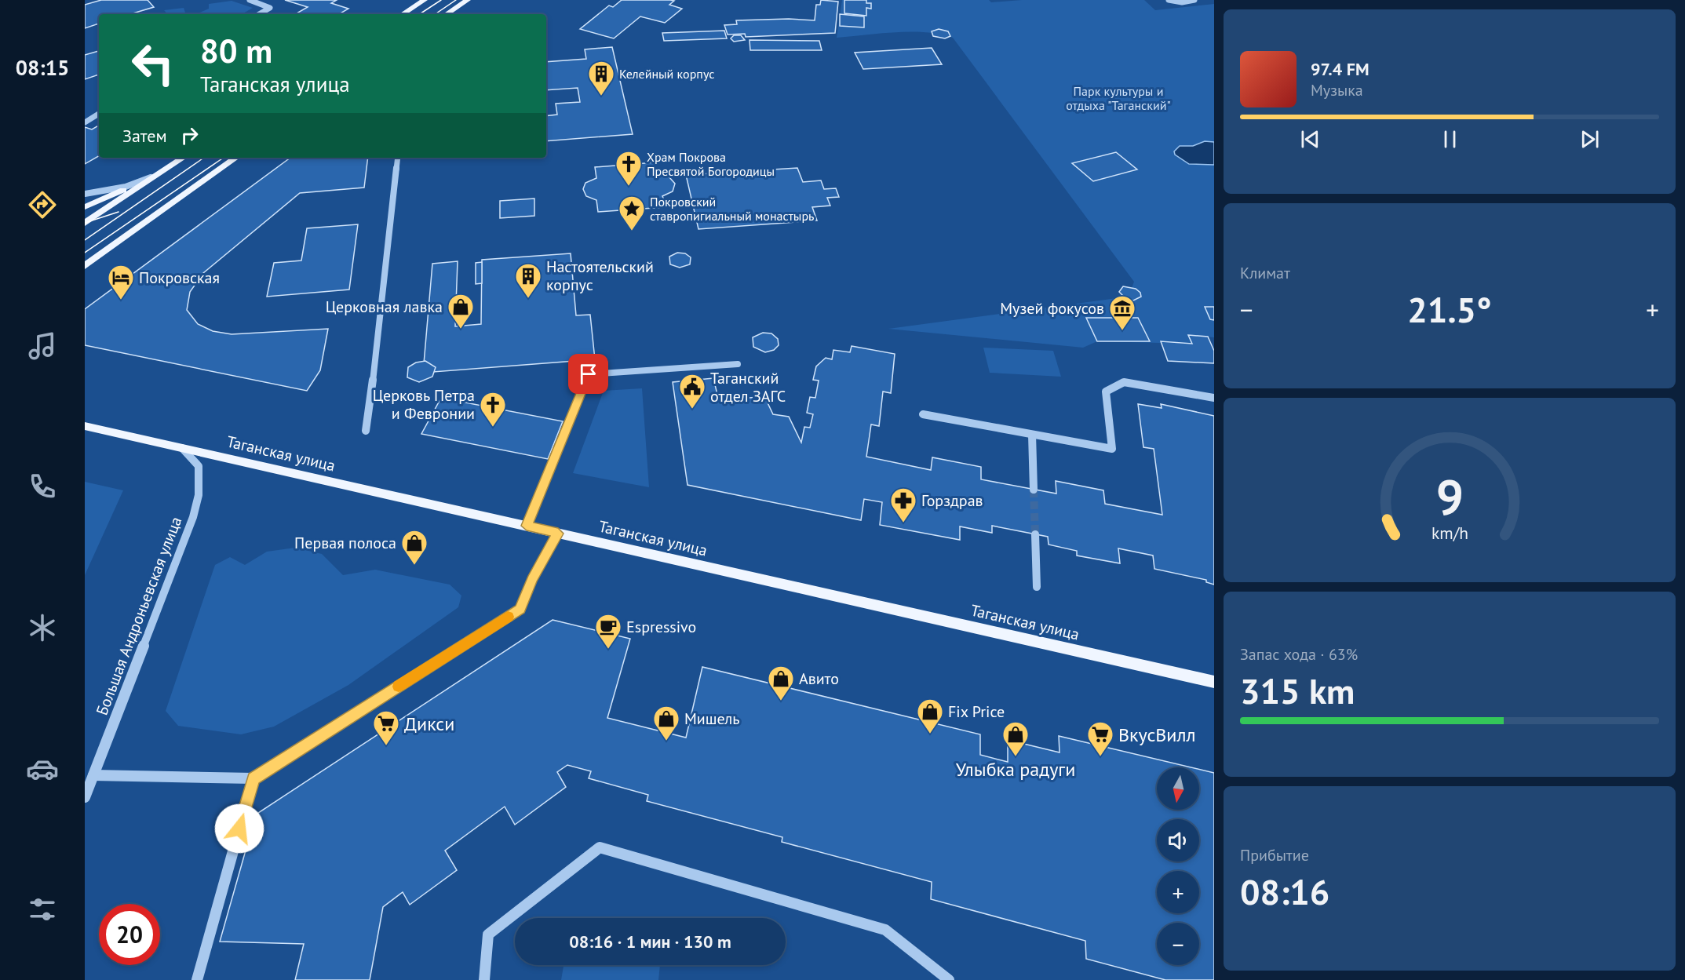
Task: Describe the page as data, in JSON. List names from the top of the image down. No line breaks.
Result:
{"streets":{"main road":["Таганская улица"],"street":["Большая Андроньевская улица"]},"crossings":[["Таганская улица","Большая Андроньевская улица"]],"parks":["Парк культуры и отдыха \"Таганский\""],"places":{"building":["Келейный корпус","Настоятельский корпус"],"church":["Храм Покрова Пресвятой Богородицы","Церковь Петра и Февронии"],"place":["Покровский ставропигиальный монастырь"],"hotel":["Покровская"],"shop":["Церковная лавка","Первая полоса","Авито","Fix Price","Мишель","Улыбка радуги"],"museum":["Музей фокусов"],"public building":["Таганский отдел ЗАГС"],"pharmacy":["Горздрав"],"cafe":["Espressivo"],"supermarket":["Дикси","ВкусВилл"]},"north":"bottom","page":{"tabs":"08:15","turn":["80 m","Таганская улица"],"song":["97.4 FM","Музыка"],"then":"Затем","tile":["Климат",["Запас хода · 63%","315 km"],["Прибытие","08:16"]],"heat":["−","21.5°","+"],"map_buttons":["+","−"],"limit":"20","trip":"08:16 · 1 мин · 130 m","gauge":["9","km/h"]}}
